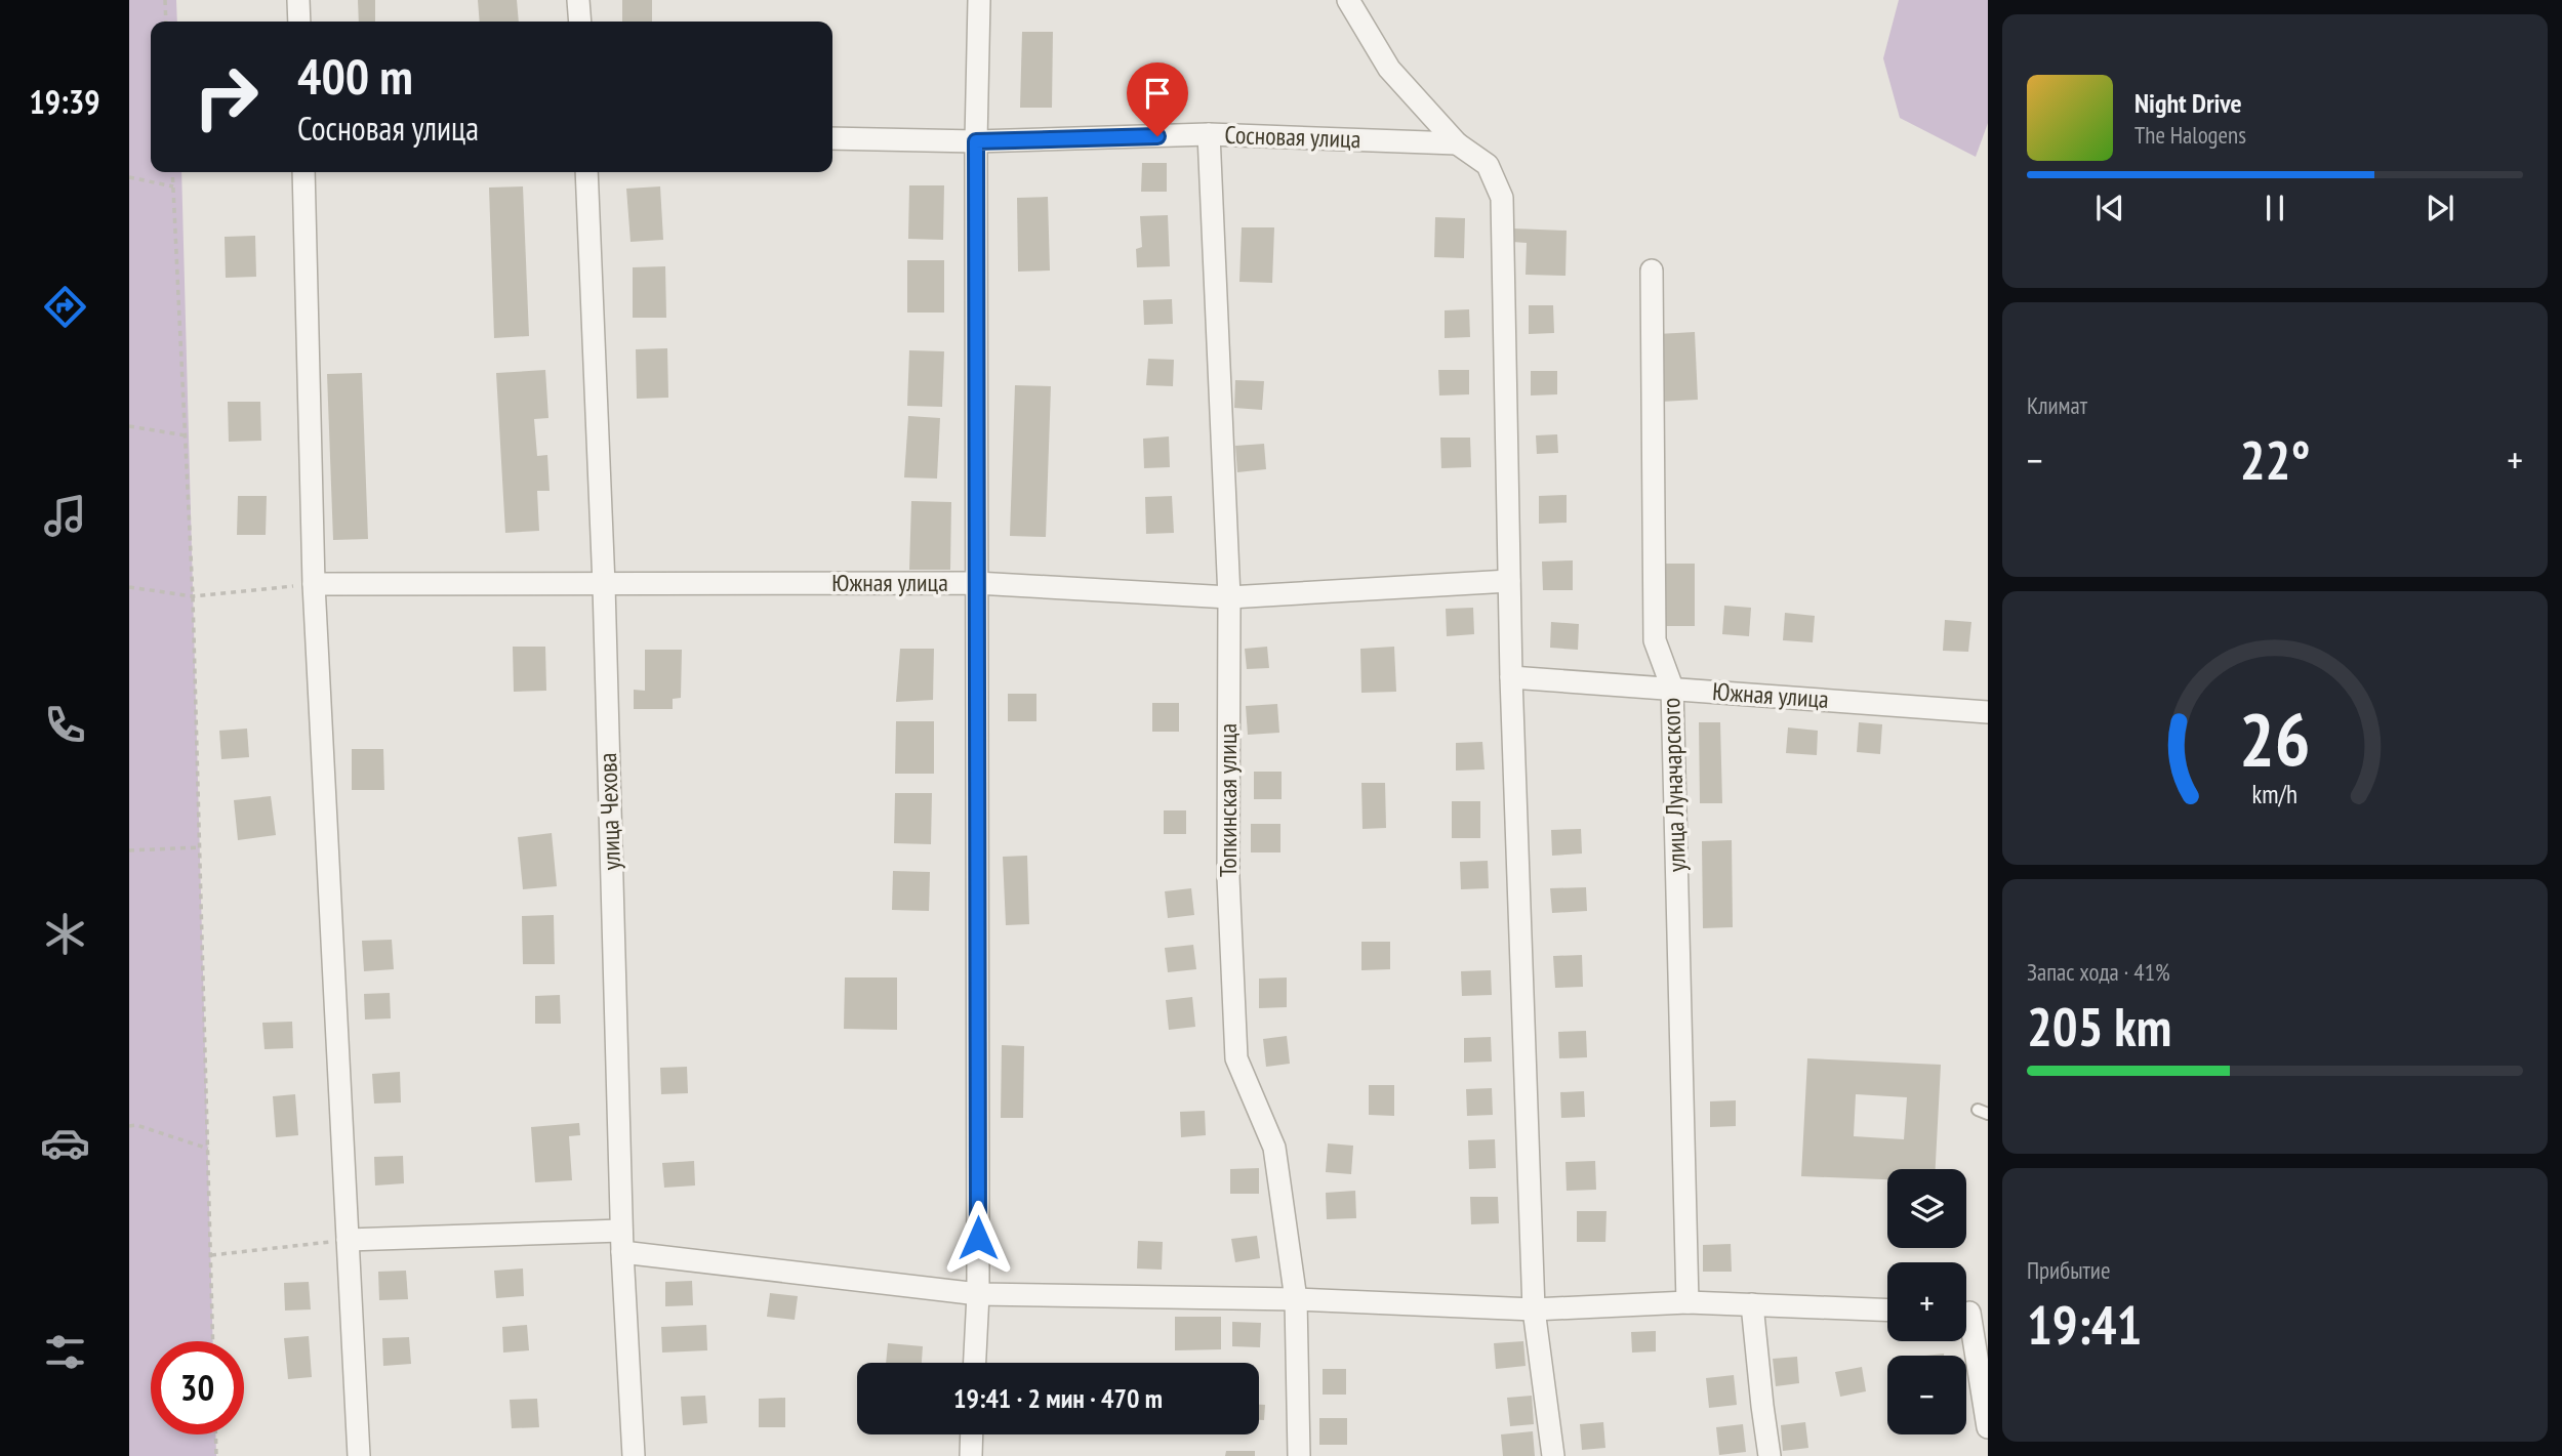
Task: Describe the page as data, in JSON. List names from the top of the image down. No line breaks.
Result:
{"streets":{"street":["Сосновая улица","Южная улица","улица Луначарского","Топкинская улица","улица Чехова"]},"crossings":[["Сосновая улица","Топкинская улица"],["Южная улица","улица Луначарского"],["Южная улица","Топкинская улица"],["Южная улица","улица Чехова"]],"page":{"tabs":"19:39","turn":["400 m","Сосновая улица"],"song":["Night Drive","The Halogens"],"tile":["Климат",["Запас хода · 41%","205 km"],["Прибытие","19:41"]],"heat":["−","22°","+"],"map_buttons":["+","−"],"limit":"30","trip":"19:41 · 2 мин · 470 m","gauge":["26","km/h"]}}
